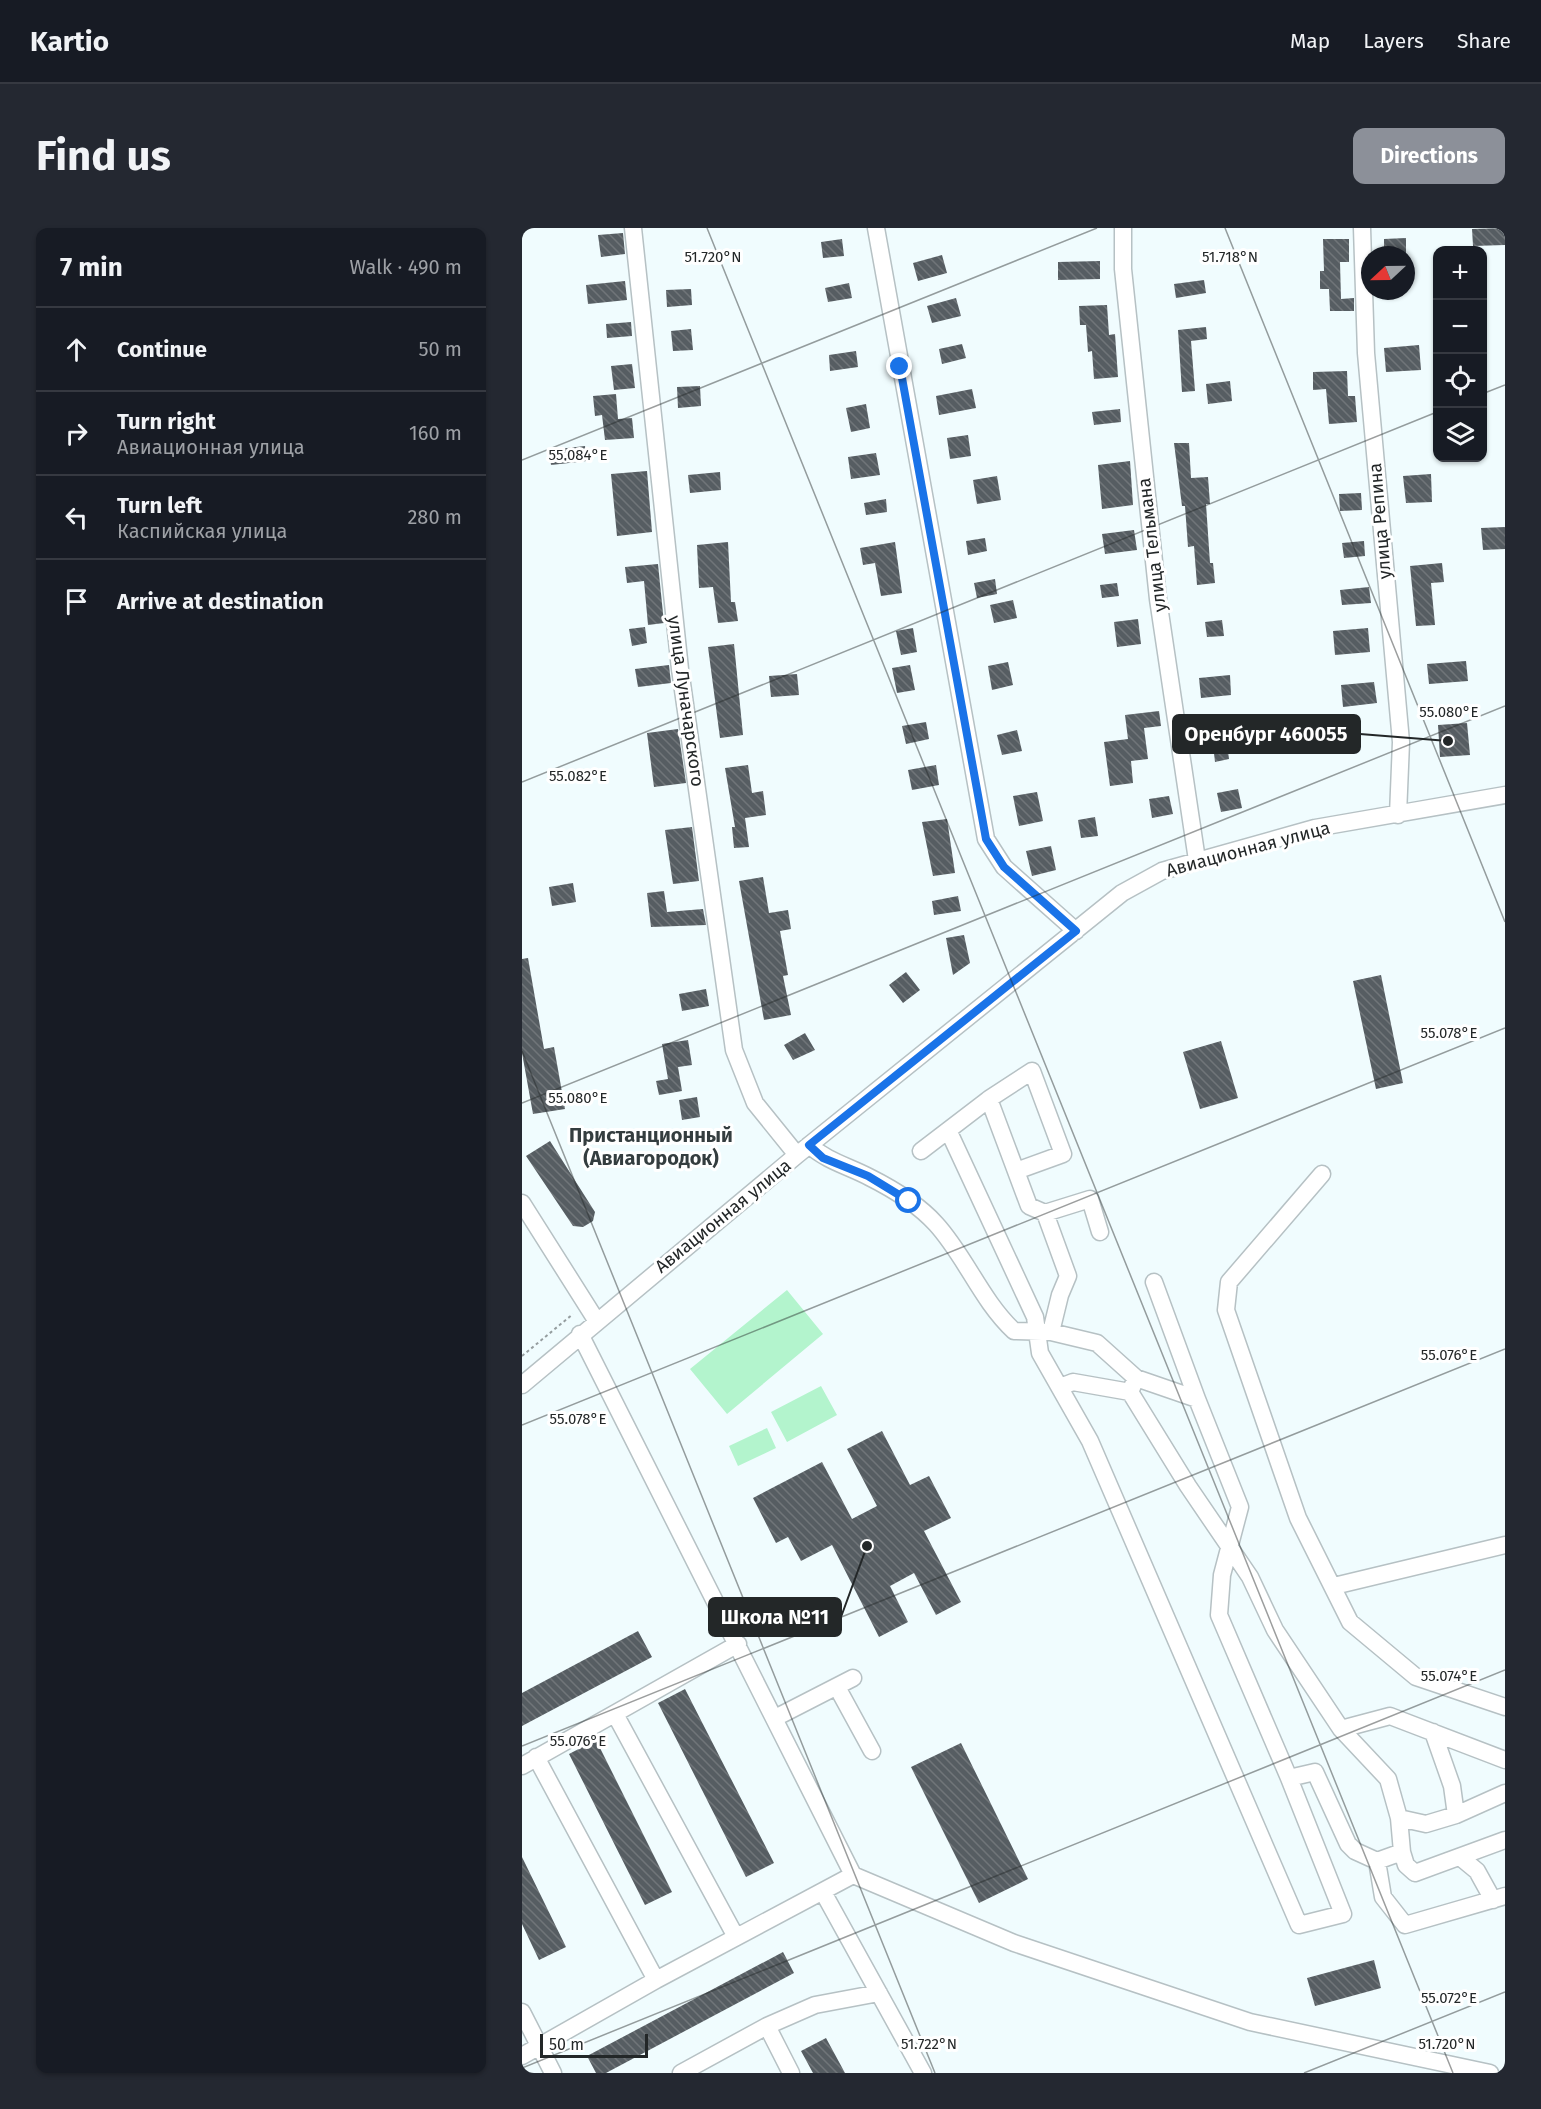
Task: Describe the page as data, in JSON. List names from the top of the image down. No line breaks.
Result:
{"streets":{"street":["улица Репина","улица Тельмана","улица Луначарского","Авиационная улица"]},"crossings":[["улица Репина","Авиационная улица"],["улица Тельмана","Авиационная улица"],["улица Луначарского","Авиационная улица"]],"districts":["Пристанционный (Авиагородок)"],"places":["Оренбург 460055","Школа №11"],"scale_bar":"50 m","north":"left","page":{"header":"Kartio","nav":["Map","Layers","Share"],"buttons":"Directions","title":"Find us","heading":["7 min","Walk · 490 m"],"map_buttons":["+","−"],"list":[["Continue","50 m"],["Turn right","Авиационная улица","160 m"],["Turn left","Каспийская улица","280 m"],"Arrive at destination"],"scale":"50 m"},"coordinates":["51.720°N","51.718°N","55.084°E","55.080°E","55.082°E","55.078°E","55.076°E","55.074°E","55.072°E","51.722°N"]}
